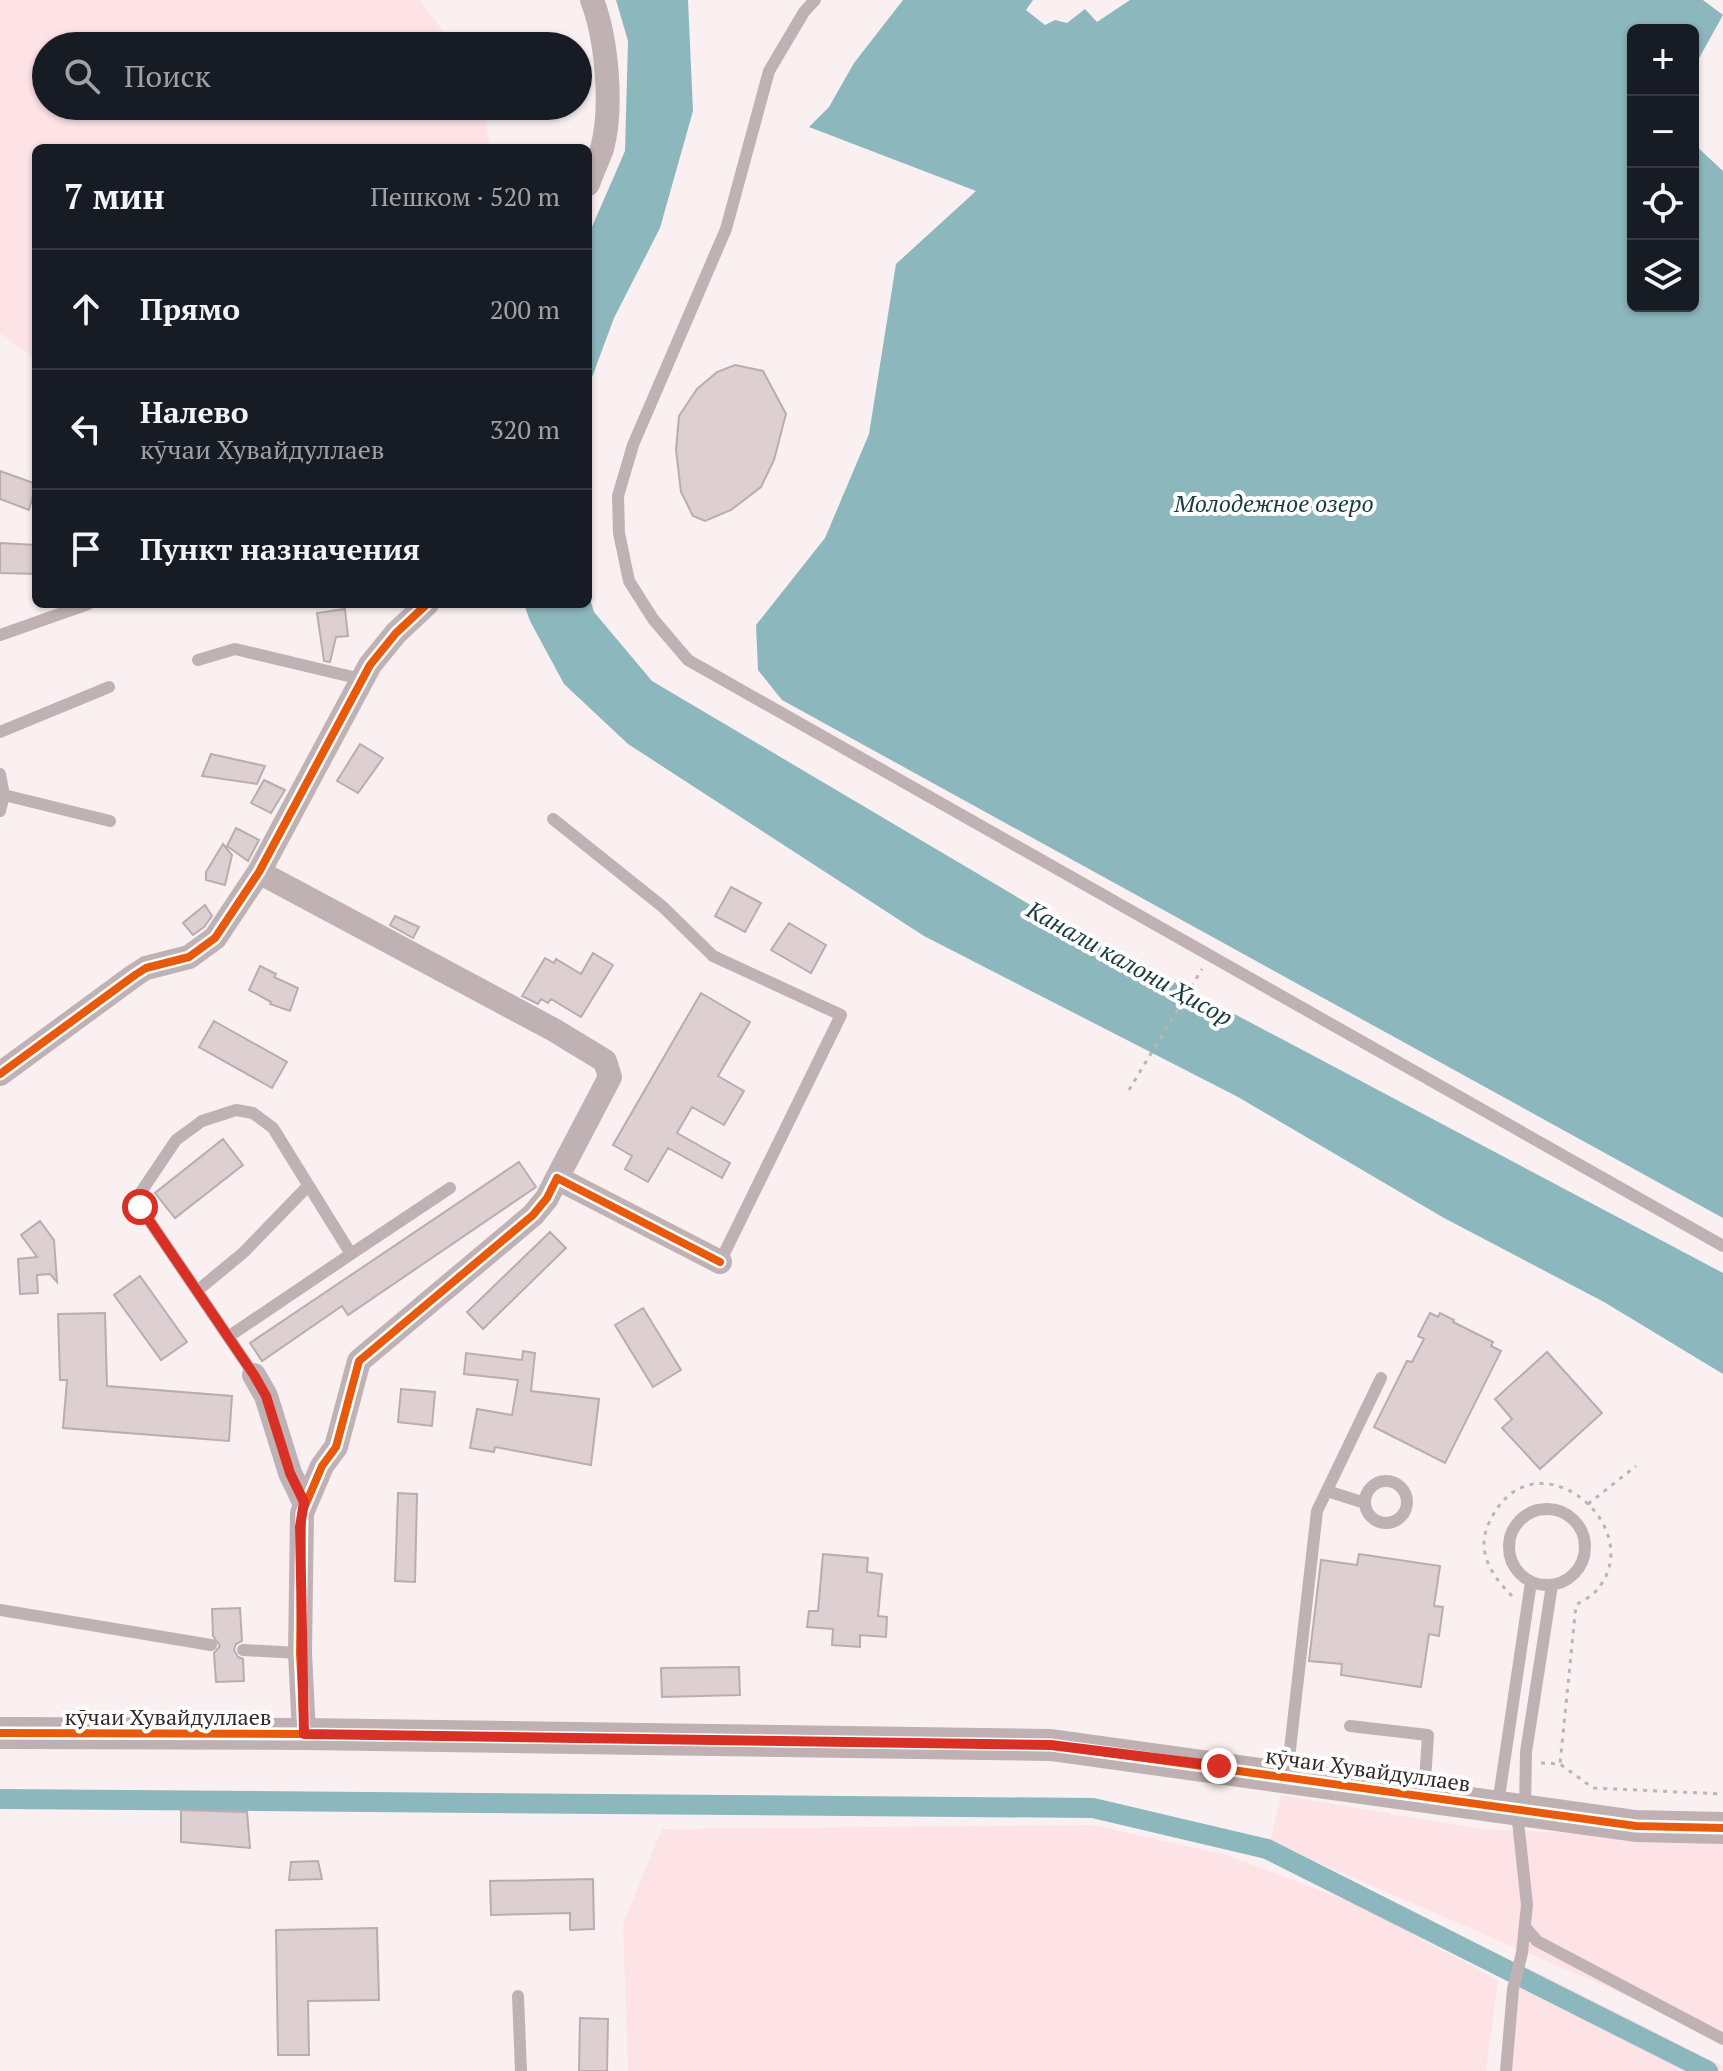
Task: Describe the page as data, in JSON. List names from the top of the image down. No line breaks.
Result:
{"streets":{"street":["кӯчаи Хувайдуллаев"]},"water":["Молодежное озеро","Канали калони Ҳисор"],"page":{"map_buttons":["+","−"],"search":"Поиск","heading":["7 мин","Пешком · 520 m"],"list":[["Прямо","200 m"],["Налево","кӯчаи Хувайдуллаев","320 m"],"Пункт назначения"]}}
